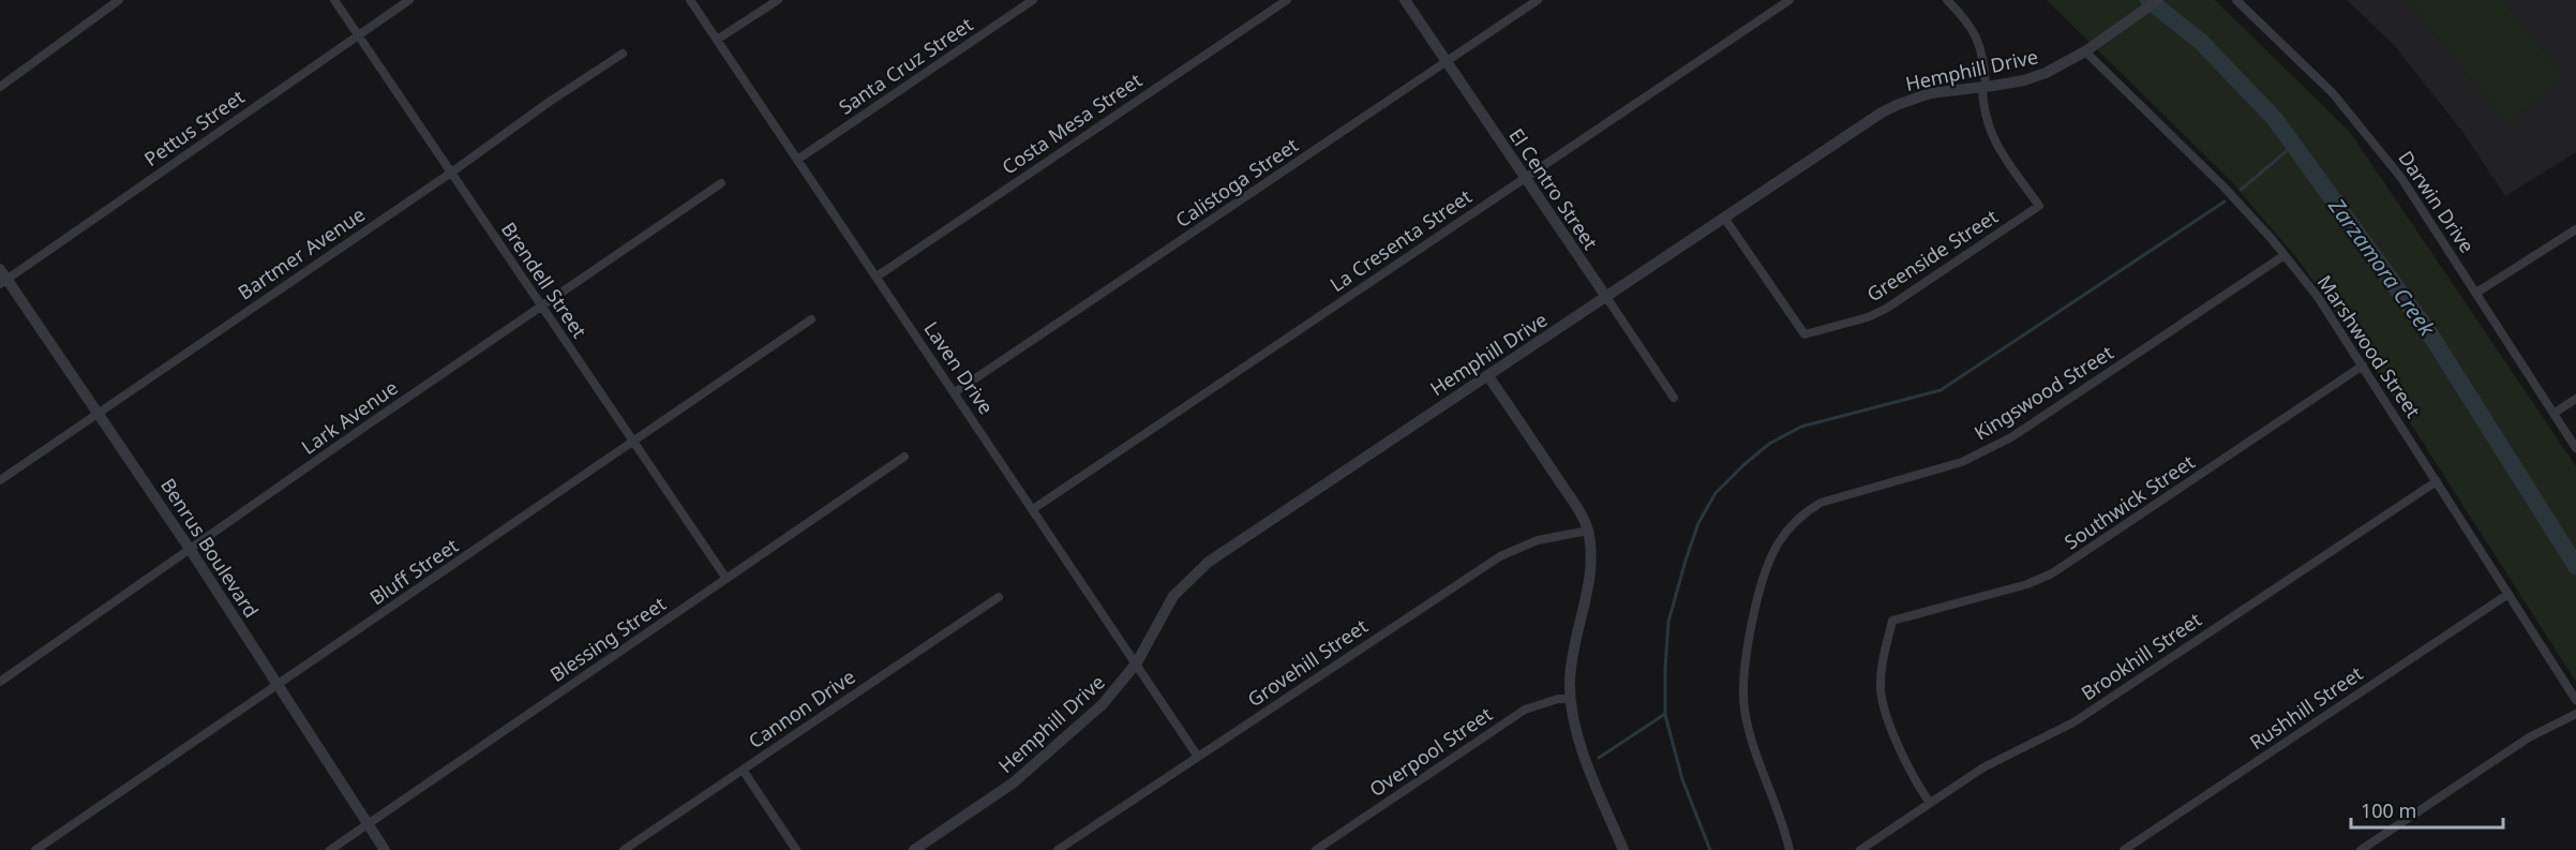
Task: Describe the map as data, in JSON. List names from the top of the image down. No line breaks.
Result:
{"streets":{"street":["Santa Cruz Street","Hemphill Drive","Costa Mesa Street","Pettus Street","Calistoga Street","El Centro Street","Darwin Drive","La Cresenta Street","Bartmer Avenue","Greenside Street","Brendell Street","Marshwood Street","Laven Drive","Kingswood Street","Lark Avenue","Southwick Street","Benrus Boulevard","Bluff Street","Blessing Street","Brookhill Street","Grovehill Street","Rushhill Street","Cannon Drive","Overpool Street"]},"crossings":[["Santa Cruz Street","Laven Drive"],["Hemphill Drive","El Centro Street"],["Hemphill Drive","Greenside Street"],["Hemphill Drive","Marshwood Street"],["Hemphill Drive","Laven Drive"],["Costa Mesa Street","Laven Drive"],["Pettus Street","Brendell Street"],["Pettus Street","Benrus Boulevard"],["Calistoga Street","El Centro Street"],["Calistoga Street","Laven Drive"],["El Centro Street","La Cresenta Street"],["La Cresenta Street","Laven Drive"],["Bartmer Avenue","Brendell Street"],["Bartmer Avenue","Benrus Boulevard"],["Brendell Street","Lark Avenue"],["Brendell Street","Bluff Street"],["Brendell Street","Blessing Street"],["Marshwood Street","Kingswood Street"],["Marshwood Street","Southwick Street"],["Marshwood Street","Brookhill Street"],["Marshwood Street","Rushhill Street"],["Laven Drive","Grovehill Street"],["Lark Avenue","Benrus Boulevard"],["Southwick Street","Brookhill Street"],["Benrus Boulevard","Bluff Street"],["Benrus Boulevard","Blessing Street"]],"water":["Zarzamora Creek"],"scale_bar":"100 m"}
